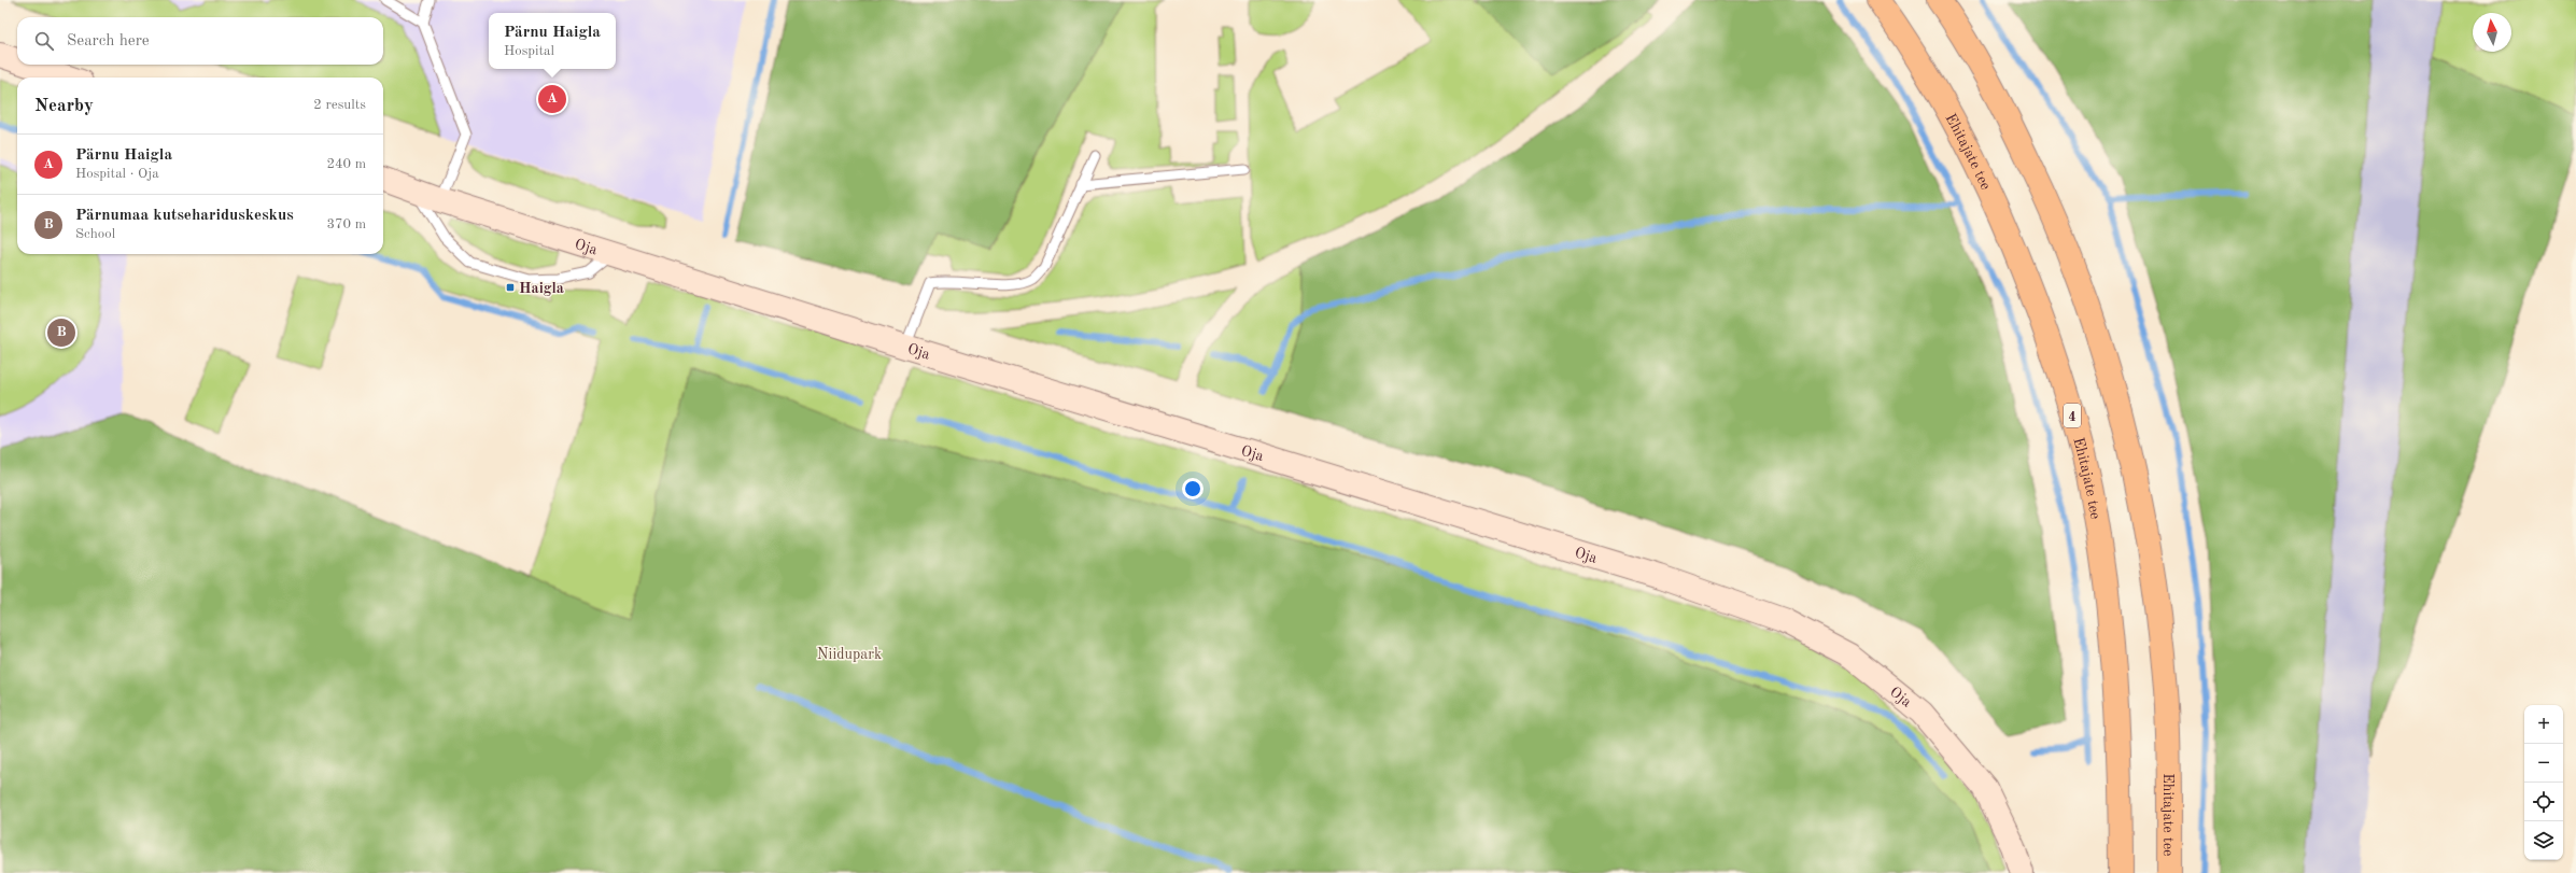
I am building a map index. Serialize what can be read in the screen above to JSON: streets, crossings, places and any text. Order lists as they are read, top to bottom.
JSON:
{
  "streets": {
    "highway": ["Ehitajate tee", "4"],
    "street": ["Oja"]
  },
  "parks": ["Niidupark"],
  "places": {
    "transit": ["Haigla"]
  },
  "north": "top",
  "page": {
    "popup": ["Pärnu Haigla", "Hospital"],
    "search": "Search here",
    "heading": ["Nearby", "2 results"],
    "pins": ["A", "B"],
    "list": [
      {
        "mark": "A",
        "name": "Pärnu Haigla",
        "note": "Hospital · Oja",
        "value": "240 m"
      },
      {
        "mark": "B",
        "name": "Pärnumaa kutsehariduskeskus",
        "note": "School",
        "value": "370 m"
      }
    ],
    "map_buttons": ["+", "−"]
  }
}
